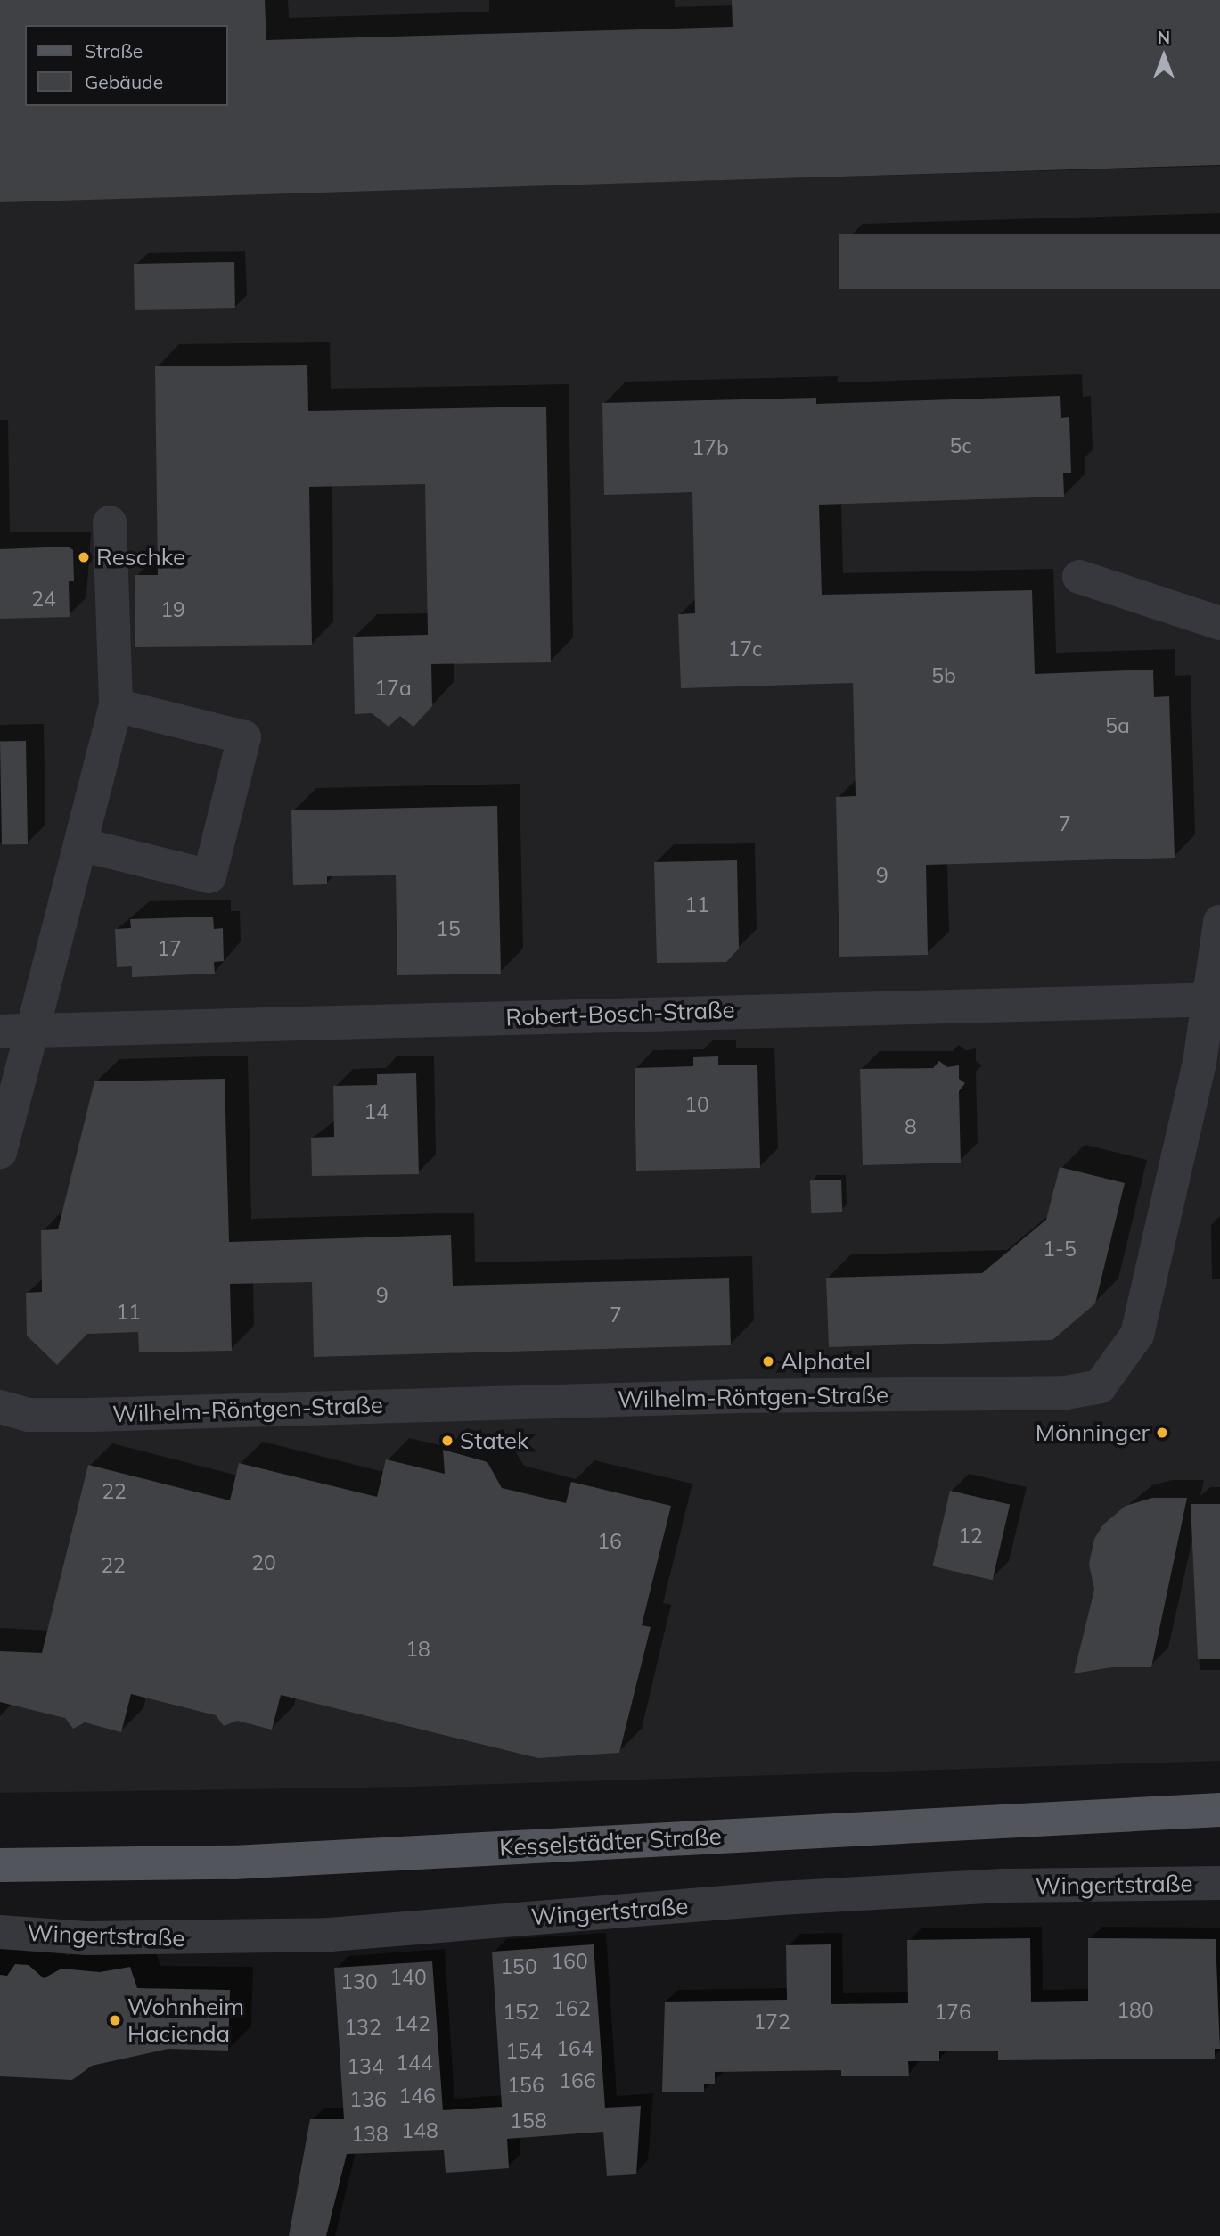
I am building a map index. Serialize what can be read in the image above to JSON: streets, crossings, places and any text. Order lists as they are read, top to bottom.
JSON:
{
  "streets": {
    "main road": ["Kesselstädter Straße"],
    "street": ["Robert-Bosch-Straße", "Wilhelm-Röntgen-Straße", "Wingertstraße"]
  },
  "crossings": [
    ["Robert-Bosch-Straße", "Wilhelm-Röntgen-Straße"]
  ],
  "places": [
    "Reschke",
    "Alphatel",
    "Mönninger",
    "Statek",
    "Wohnheim Hacienda"
  ],
  "house_numbers": [
    "5c",
    "17b",
    "24",
    "19",
    "17c",
    "5b",
    "17a",
    "5a",
    "7",
    "9",
    "11",
    "15",
    "17",
    "10",
    "14",
    "8",
    "1-5",
    "9",
    "11",
    "7",
    "22",
    "12",
    "16",
    "20",
    "22",
    "18",
    "160",
    "150",
    "140",
    "130",
    "162",
    "180",
    "152",
    "176",
    "172",
    "142",
    "132",
    "164",
    "154",
    "144",
    "134",
    "166",
    "156",
    "146",
    "136",
    "158",
    "148",
    "138"
  ],
  "legend": ["Straße", "Gebäude"],
  "north": "top"
}
